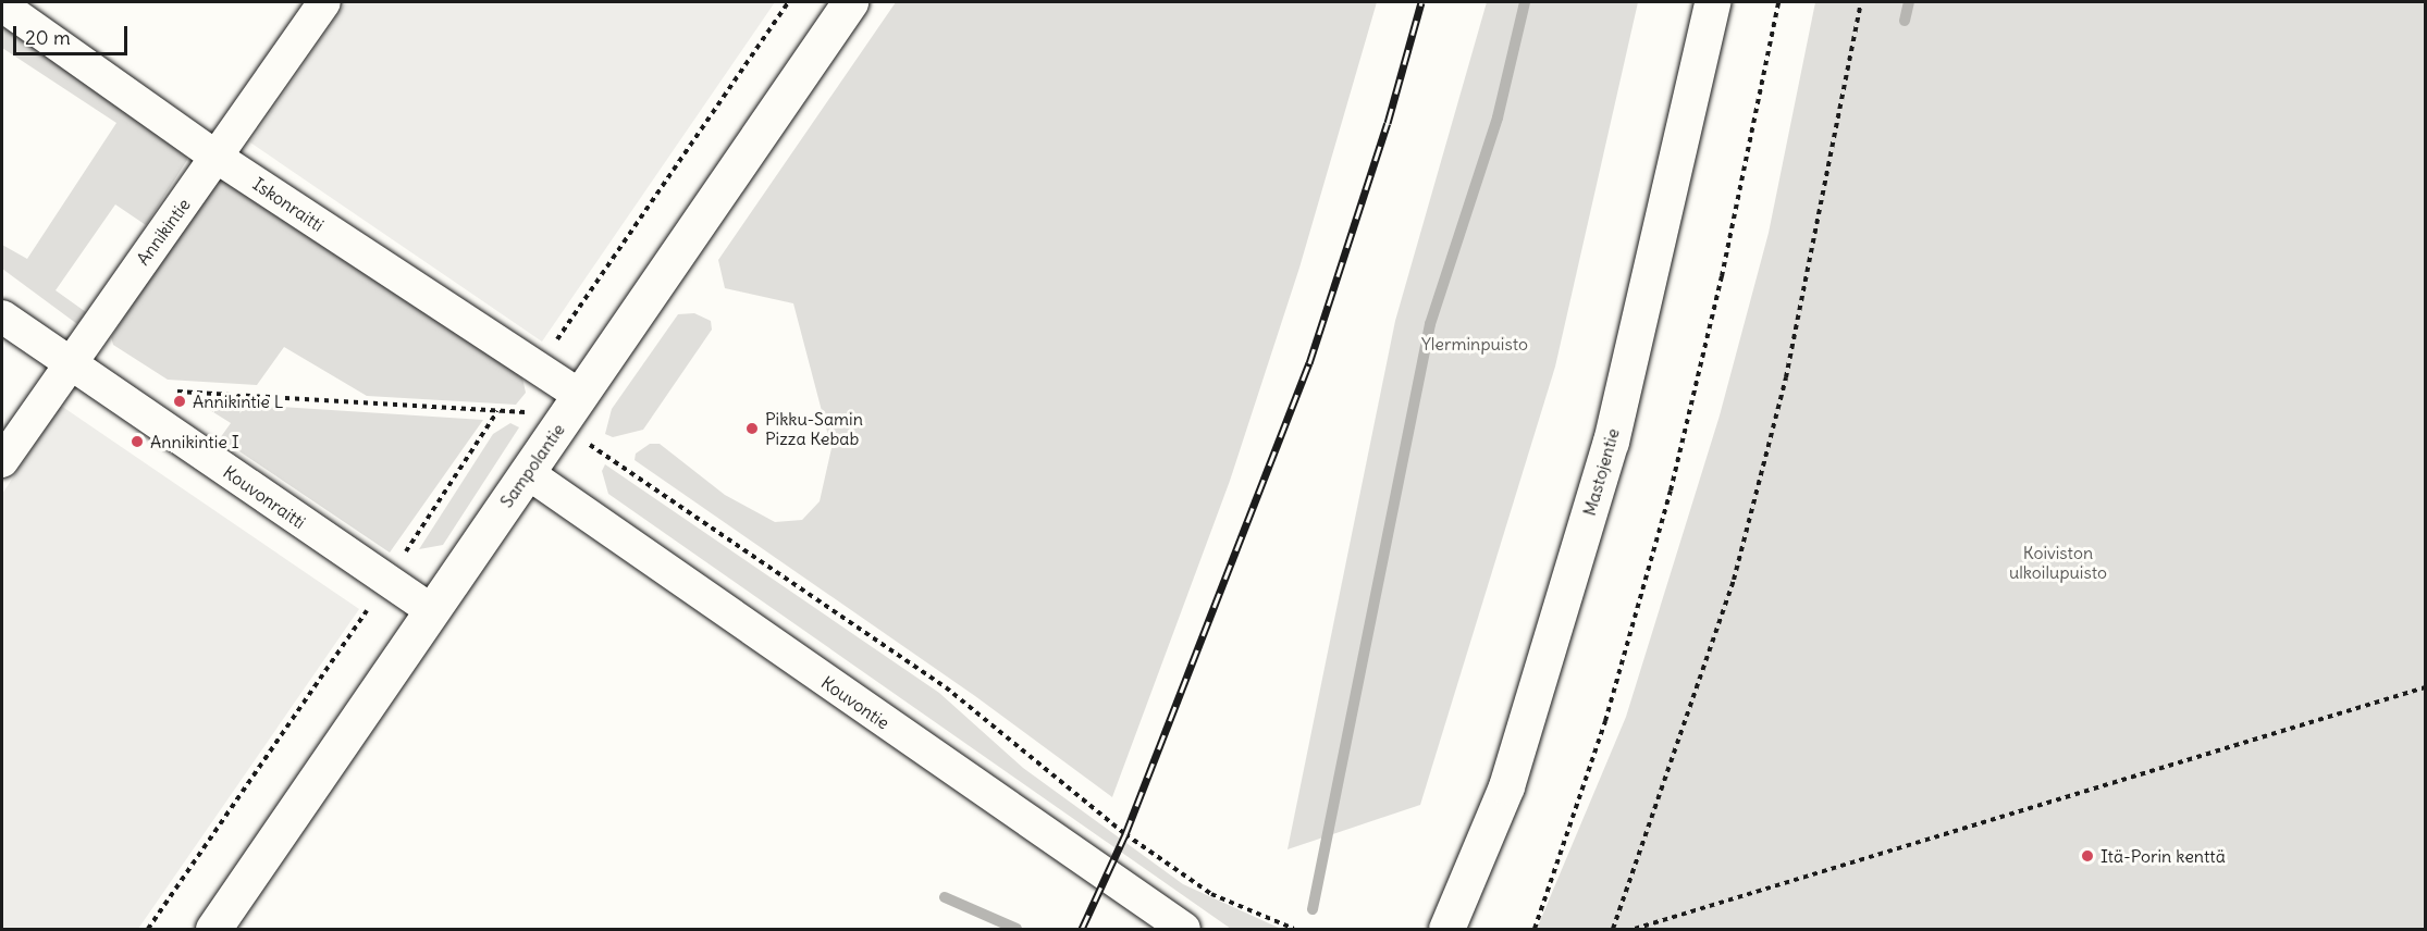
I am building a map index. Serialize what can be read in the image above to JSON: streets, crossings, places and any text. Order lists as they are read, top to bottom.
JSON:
{
  "streets": {
    "street": [
      "Iskonraitti",
      "Annikintie",
      "Sampolantie",
      "Mastojentie",
      "Kouvonraitti",
      "Kouvontie"
    ]
  },
  "crossings": [
    ["Iskonraitti", "Annikintie"],
    ["Iskonraitti", "Sampolantie"],
    ["Annikintie", "Kouvonraitti"],
    ["Sampolantie", "Kouvonraitti"],
    ["Sampolantie", "Kouvontie"]
  ],
  "parks": ["Ylerminpuisto", "Koiviston ulkoilupuisto"],
  "places": [
    "Annikintie L",
    "Pikku-Samin Pizza Kebab",
    "Annikintie I",
    "Itä-Porin kenttä"
  ],
  "scale_bar": "20 m"
}
